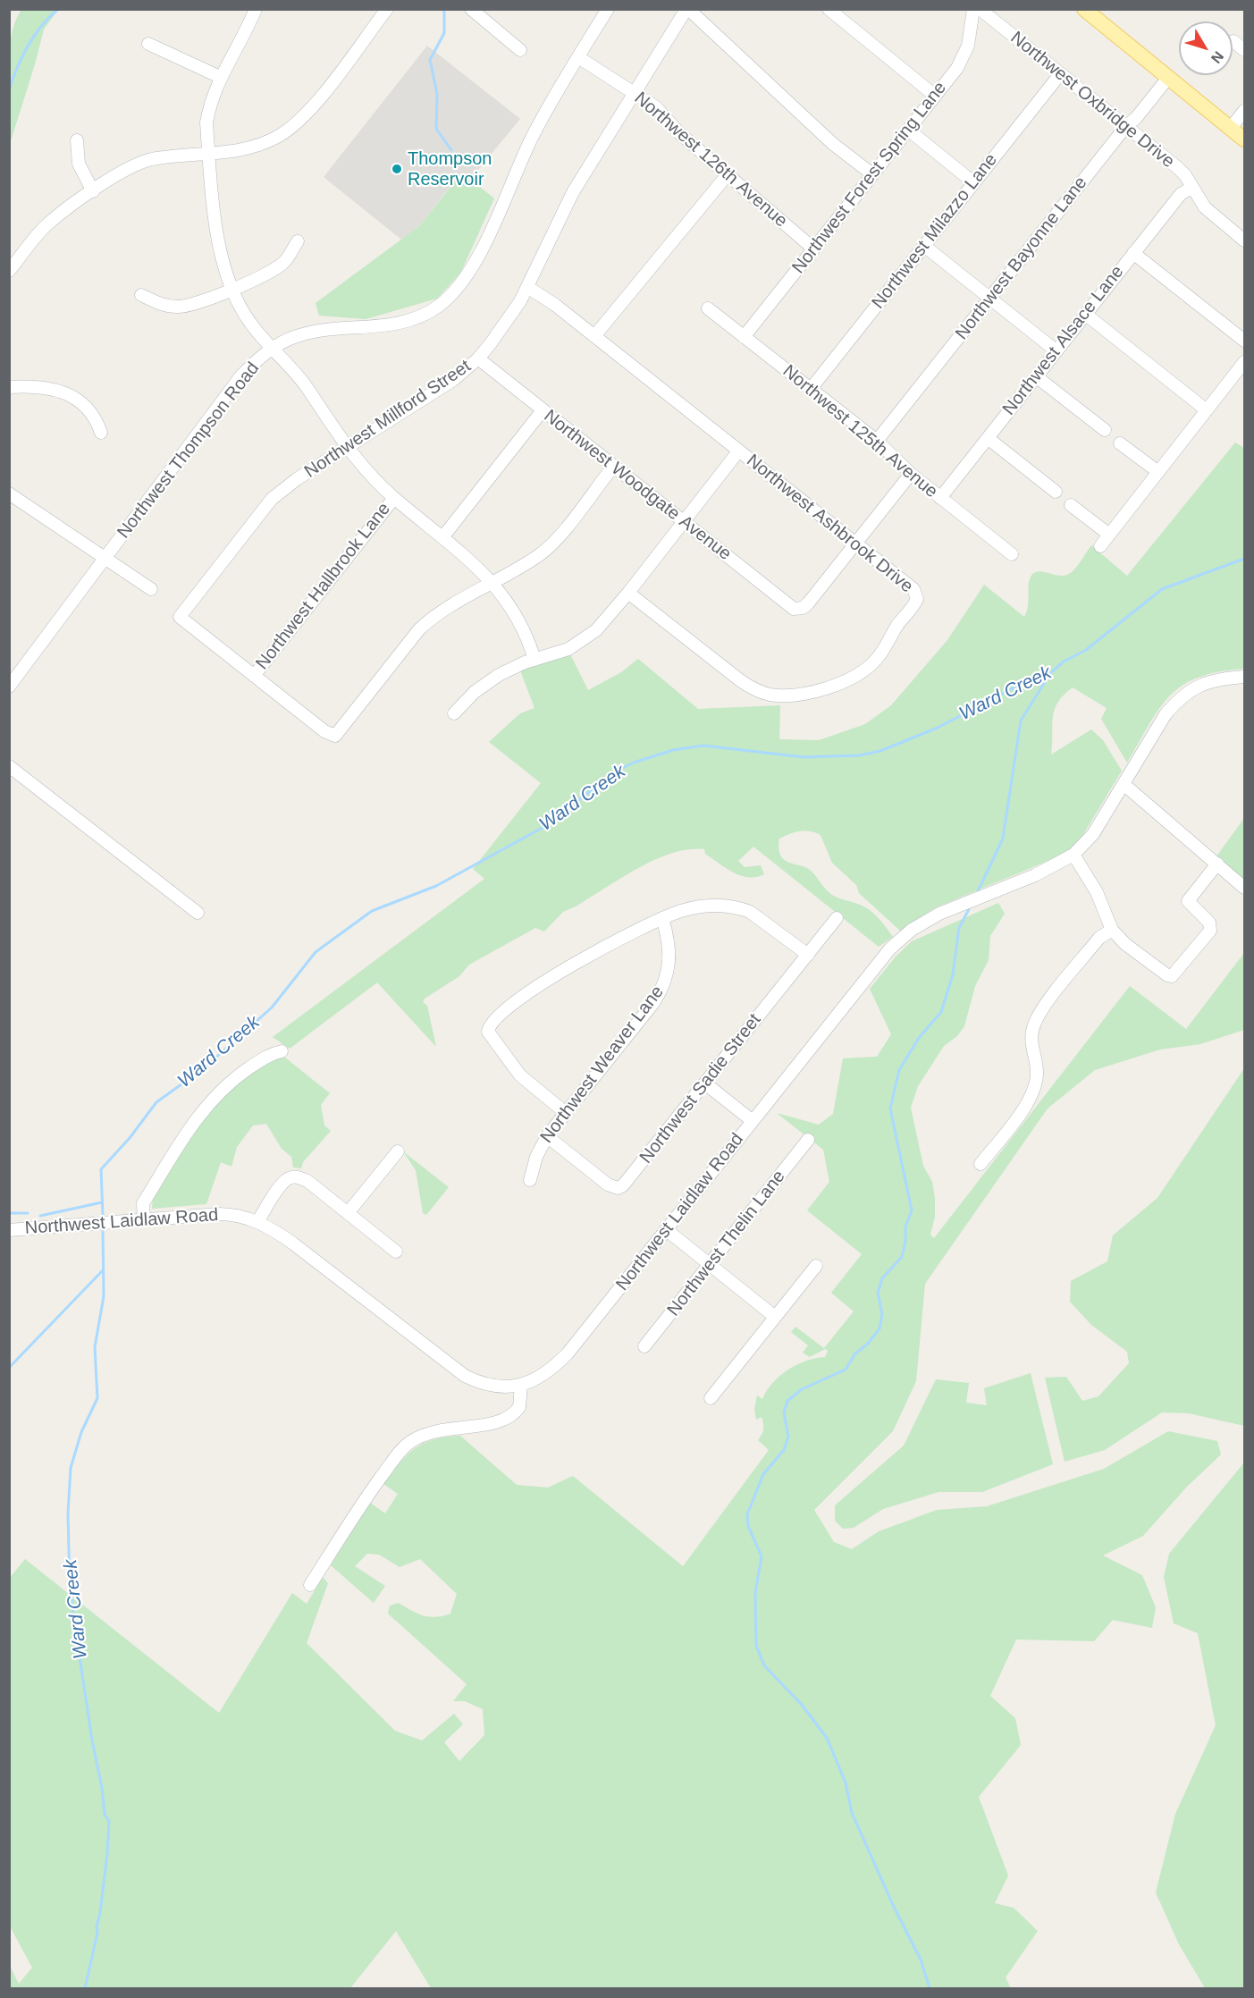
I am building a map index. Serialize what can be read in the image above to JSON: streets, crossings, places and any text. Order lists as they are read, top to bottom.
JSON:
{
  "streets": {
    "street": [
      "Northwest Oxbridge Drive",
      "Northwest 126th Avenue",
      "Northwest Forest Spring Lane",
      "Northwest Milazzo Lane",
      "Northwest Bayonne Lane",
      "Northwest Alsace Lane",
      "Northwest Millford Street",
      "Northwest 125th Avenue",
      "Northwest Thompson Road",
      "Northwest Woodgate Avenue",
      "Northwest Ashbrook Drive",
      "Northwest Hallbrook Lane",
      "Northwest Weaver Lane",
      "Northwest Sadie Street",
      "Northwest Laidlaw Road",
      "Northwest Thelin Lane"
    ]
  },
  "crossings": [
    ["Northwest Oxbridge Drive", "Northwest Milazzo Lane"],
    ["Northwest Oxbridge Drive", "Northwest Bayonne Lane"],
    ["Northwest Oxbridge Drive", "Northwest Alsace Lane"],
    ["Northwest 126th Avenue", "Northwest Forest Spring Lane"],
    ["Northwest 126th Avenue", "Northwest Millford Street"],
    ["Northwest 126th Avenue", "Northwest Thompson Road"],
    ["Northwest Forest Spring Lane", "Northwest 125th Avenue"],
    ["Northwest Milazzo Lane", "Northwest 125th Avenue"],
    ["Northwest Bayonne Lane", "Northwest 125th Avenue"],
    ["Northwest Alsace Lane", "Northwest 125th Avenue"],
    ["Northwest Millford Street", "Northwest Woodgate Avenue"],
    ["Northwest Millford Street", "Northwest Ashbrook Drive"],
    ["Northwest Millford Street", "Northwest Hallbrook Lane"],
    ["Northwest Woodgate Avenue", "Northwest Ashbrook Drive"],
    ["Northwest Weaver Lane", "Northwest Sadie Street"]
  ],
  "water": ["Ward Creek"],
  "places": ["Thompson Reservoir"],
  "north": "bottom right"
}
